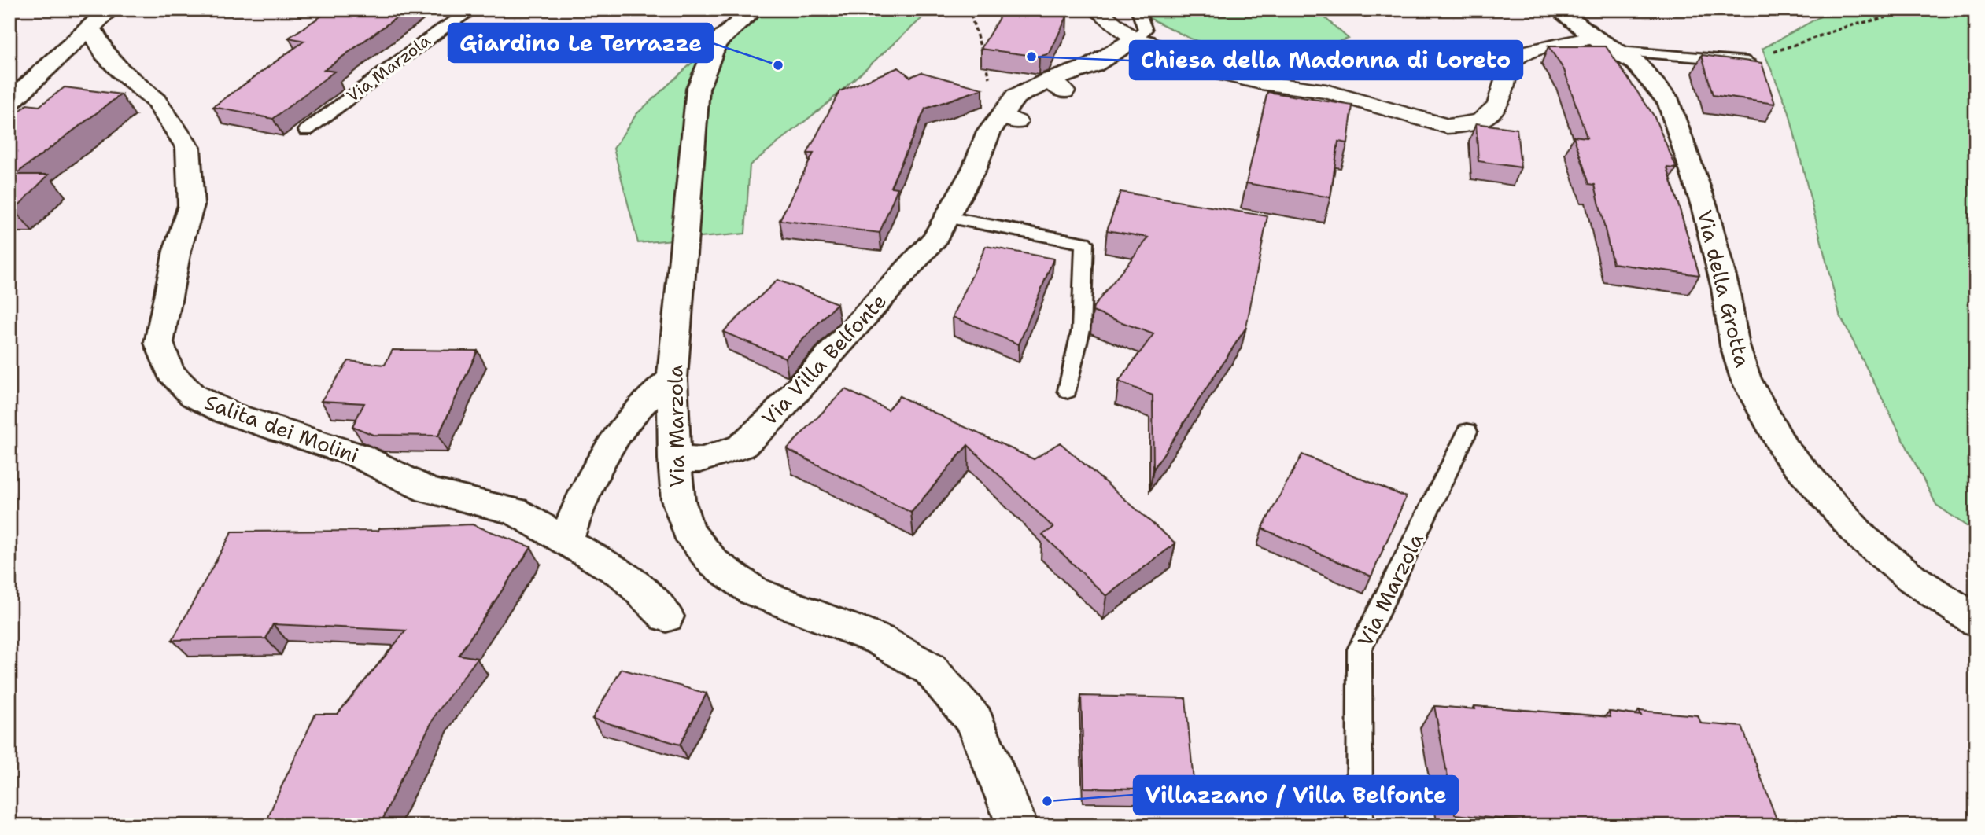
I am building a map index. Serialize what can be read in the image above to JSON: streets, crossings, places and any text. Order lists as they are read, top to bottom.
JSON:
{
  "streets": {
    "street": [
      "Via Marzola",
      "Via della Grotta",
      "Via Villa Belfonte",
      "Salita dei Molini"
    ]
  },
  "crossings": [
    ["Via Marzola", "Via Villa Belfonte"]
  ],
  "places": ["Chiesa della Madonna di Loreto", "Giardino Le Terrazze", "Villazzano / Villa Belfonte"]
}
